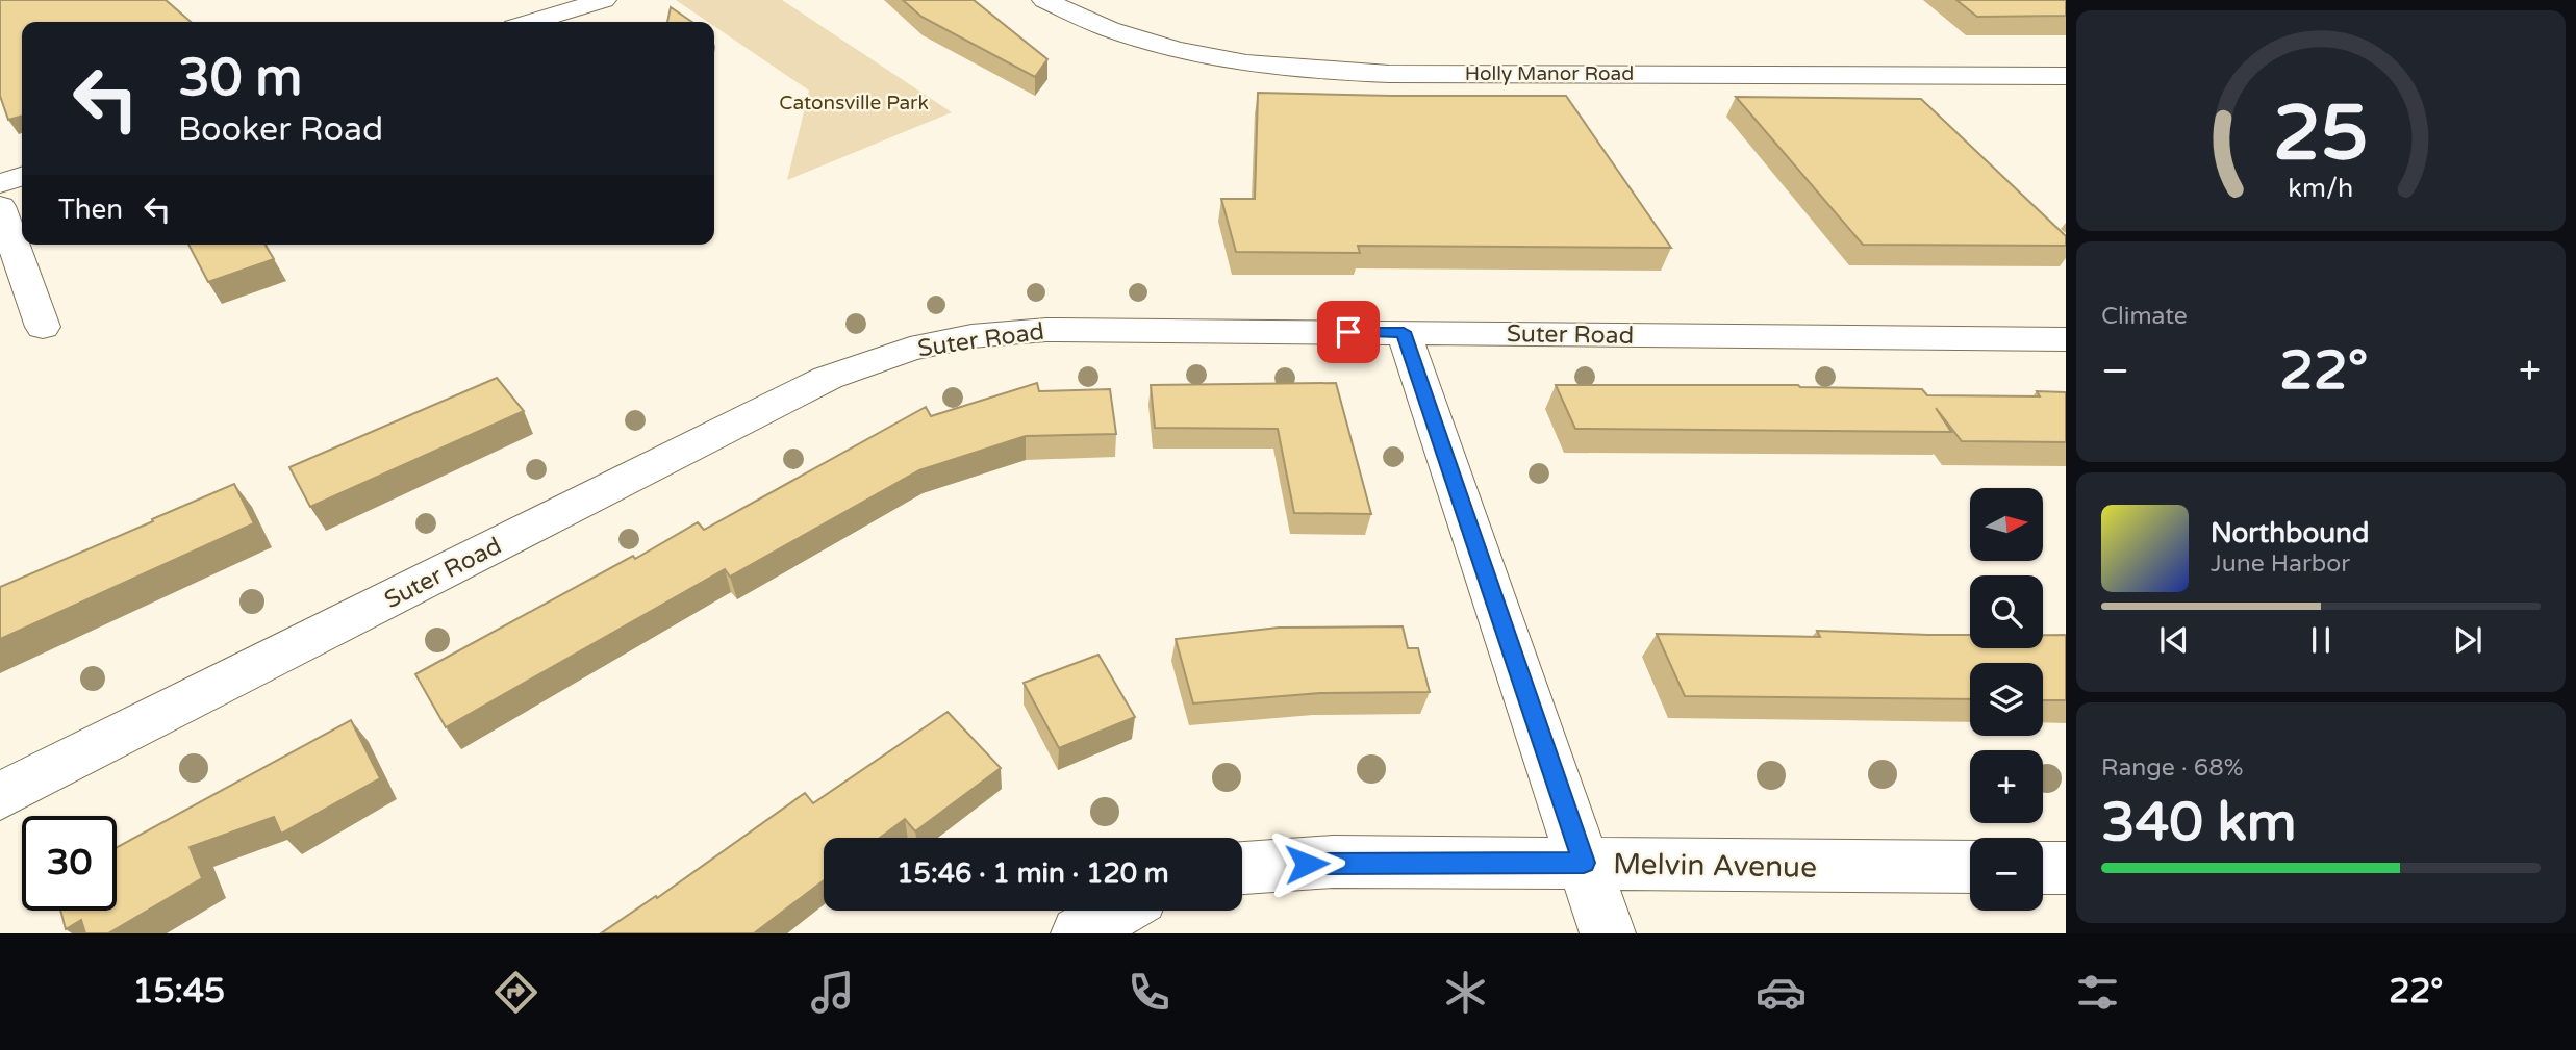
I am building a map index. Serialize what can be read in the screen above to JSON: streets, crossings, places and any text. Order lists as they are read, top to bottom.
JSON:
{
  "streets": {
    "street": ["Holly Manor Road", "Suter Road", "Melvin Avenue"]
  },
  "parks": ["Catonsville Park"],
  "north": "right",
  "page": {
    "turn": ["30 m", "Booker Road"],
    "then": "Then",
    "tile": [
      "Climate",
      ["Range · 68%", "340 km"]
    ],
    "heat": ["−", "22°", "+"],
    "map_buttons": ["+", "−"],
    "song": ["Northbound", "June Harbor"],
    "limit": "30",
    "trip": "15:46 · 1 min · 120 m",
    "tabs": ["15:45", "22°"],
    "gauge": ["25", "km/h"]
  }
}
